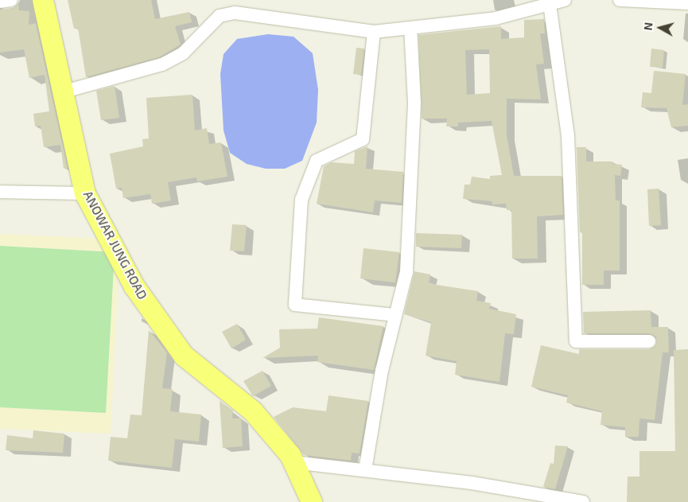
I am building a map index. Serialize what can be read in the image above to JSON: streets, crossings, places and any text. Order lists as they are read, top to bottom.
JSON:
{
  "streets": {
    "highway": ["ANOWAR JUNG ROAD"]
  },
  "north": "left"
}
